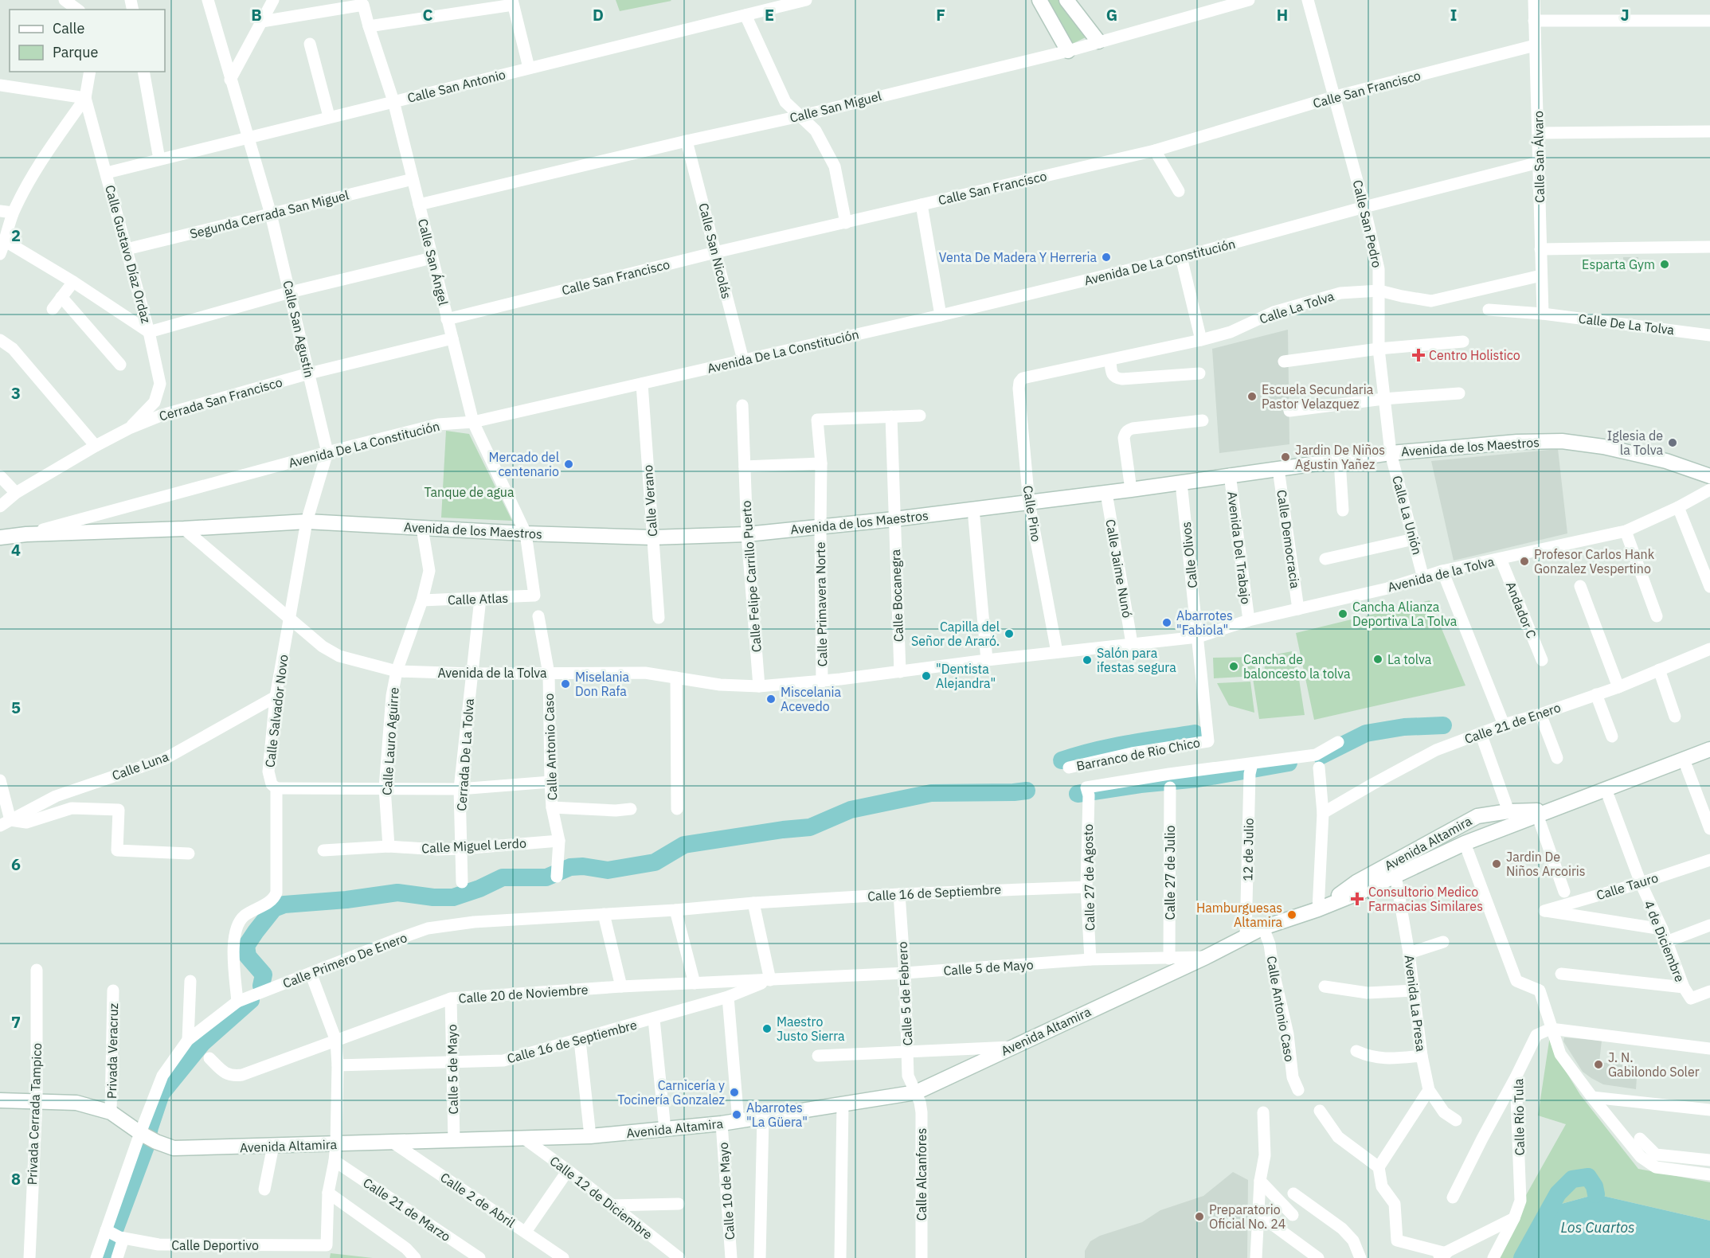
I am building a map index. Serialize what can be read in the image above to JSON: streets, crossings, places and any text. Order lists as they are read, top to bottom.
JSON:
{
  "streets": {
    "street": [
      "Calle San Antonio",
      "Calle San Francisco",
      "Calle San Miguel",
      "Calle San Álvaro",
      "Segunda Cerrada San Miguel",
      "Calle San Pedro",
      "Calle San Nicolás",
      "Calle Gustavo Díaz Ordaz",
      "Calle San Ángel",
      "Avenida De La Constitución",
      "Calle La Tolva",
      "Calle De La Tolva",
      "Calle San Agustín",
      "Cerrada San Francisco",
      "Avenida de los Maestros",
      "Calle Verano",
      "Calle Pino",
      "Calle La Unión",
      "Calle Democracia",
      "Avenida Del Trabajo",
      "Calle Olivos",
      "Calle Jaime Nunó",
      "Avenida de la Tolva",
      "Calle Felipe Carrillo Puerto",
      "Calle Bocanegra",
      "Calle Atlas",
      "Calle Primavera Norte",
      "Andador C",
      "Calle Salvador Novo",
      "Calle 21 de Enero",
      "Calle Lauro Aguirre",
      "Calle Antonio Caso",
      "Barranco de Rio Chico",
      "Cerrada De La Tolva",
      "Calle Luna",
      "Avenida Altamira",
      "Calle Miguel Lerdo",
      "12 de Julio",
      "Calle 27 de Julio",
      "Calle 27 de Agosto",
      "Calle Tauro",
      "Calle 16 de Septiembre",
      "4 de Diciembre",
      "Calle Primero De Enero",
      "Calle 5 de Mayo",
      "Calle 20 de Noviembre",
      "Calle 5 de Febrero",
      "Avenida La Presa",
      "Privada Veracruz",
      "Privada Cerrada Tampico",
      "Calle Río Tula",
      "Calle Alcanfores",
      "Calle 10 de Mayo",
      "Calle 12 de Diciembre",
      "Calle 2 de Abril",
      "Calle 21 de Marzo",
      "Calle Deportivo"
    ]
  },
  "crossings": [
    ["Calle San Antonio", "Calle Gustavo Díaz Ordaz"],
    ["Calle San Antonio", "Calle San Ángel"],
    ["Calle San Antonio", "Calle San Agustín"],
    ["Calle San Francisco", "Calle San Álvaro"],
    ["Calle San Francisco", "Calle San Pedro"],
    ["Calle San Francisco", "Calle San Nicolás"],
    ["Calle San Francisco", "Calle San Ángel"],
    ["Calle San Miguel", "Calle San Nicolás"],
    ["Calle San Miguel", "Calle San Ángel"],
    ["Calle San Álvaro", "Avenida De La Constitución"],
    ["Calle San Álvaro", "Calle La Tolva"],
    ["Calle San Álvaro", "Calle De La Tolva"],
    ["Segunda Cerrada San Miguel", "Calle Gustavo Díaz Ordaz"],
    ["Segunda Cerrada San Miguel", "Calle San Ángel"],
    ["Segunda Cerrada San Miguel", "Calle San Agustín"],
    ["Calle San Pedro", "Avenida De La Constitución"],
    ["Calle San Pedro", "Calle La Tolva"],
    ["Calle San Pedro", "Avenida de los Maestros"],
    ["Calle San Pedro", "Calle La Unión"],
    ["Calle San Nicolás", "Avenida De La Constitución"],
    ["Calle Gustavo Díaz Ordaz", "Cerrada San Francisco"],
    ["Calle San Ángel", "Avenida De La Constitución"],
    ["Calle San Ángel", "Cerrada San Francisco"],
    ["Avenida De La Constitución", "Calle San Agustín"],
    ["Avenida De La Constitución", "Avenida de los Maestros"],
    ["Avenida De La Constitución", "Calle Verano"],
    ["Calle La Tolva", "Calle Pino"],
    ["Calle San Agustín", "Cerrada San Francisco"],
    ["Calle San Agustín", "Avenida de los Maestros"],
    ["Calle San Agustín", "Calle Salvador Novo"],
    ["Avenida de los Maestros", "Calle Verano"],
    ["Avenida de los Maestros", "Calle Pino"],
    ["Avenida de los Maestros", "Calle La Unión"],
    ["Avenida de los Maestros", "Calle Democracia"],
    ["Avenida de los Maestros", "Avenida Del Trabajo"],
    ["Avenida de los Maestros", "Calle Olivos"],
    ["Avenida de los Maestros", "Calle Jaime Nunó"],
    ["Avenida de los Maestros", "Avenida de la Tolva"],
    ["Avenida de los Maestros", "Calle Felipe Carrillo Puerto"],
    ["Avenida de los Maestros", "Calle Bocanegra"],
    ["Avenida de los Maestros", "Calle Atlas"],
    ["Avenida de los Maestros", "Calle Primavera Norte"],
    ["Avenida de los Maestros", "Calle Salvador Novo"],
    ["Avenida de los Maestros", "Calle Lauro Aguirre"],
    ["Calle Pino", "Avenida de la Tolva"],
    ["Calle La Unión", "Avenida de la Tolva"],
    ["Calle Democracia", "Avenida de la Tolva"],
    ["Avenida Del Trabajo", "Avenida de la Tolva"],
    ["Calle Olivos", "Avenida de la Tolva"],
    ["Calle Olivos", "Barranco de Rio Chico"],
    ["Calle Jaime Nunó", "Avenida de la Tolva"],
    ["Avenida de la Tolva", "Calle Felipe Carrillo Puerto"],
    ["Avenida de la Tolva", "Calle Bocanegra"],
    ["Avenida de la Tolva", "Calle Primavera Norte"],
    ["Avenida de la Tolva", "Andador C"],
    ["Avenida de la Tolva", "Calle Salvador Novo"],
    ["Avenida de la Tolva", "Calle Lauro Aguirre"],
    ["Avenida de la Tolva", "Calle Antonio Caso"],
    ["Avenida de la Tolva", "Cerrada De La Tolva"],
    ["Calle Bocanegra", "Calle Primavera Norte"],
    ["Calle Atlas", "Calle Lauro Aguirre"],
    ["Calle Atlas", "Cerrada De La Tolva"],
    ["Calle Salvador Novo", "Calle Luna"],
    ["Calle Salvador Novo", "Calle Primero De Enero"],
    ["Calle Lauro Aguirre", "Calle Miguel Lerdo"],
    ["Calle Antonio Caso", "Avenida Altamira"],
    ["Calle Antonio Caso", "Calle Miguel Lerdo"],
    ["Cerrada De La Tolva", "Calle Miguel Lerdo"],
    ["Avenida Altamira", "12 de Julio"],
    ["Avenida Altamira", "4 de Diciembre"],
    ["Avenida Altamira", "Calle Primero De Enero"],
    ["Avenida Altamira", "Calle 5 de Mayo"],
    ["Avenida Altamira", "Calle 5 de Febrero"],
    ["Avenida Altamira", "Avenida La Presa"],
    ["Avenida Altamira", "Privada Veracruz"],
    ["Avenida Altamira", "Privada Cerrada Tampico"],
    ["Avenida Altamira", "Calle Alcanfores"],
    ["Avenida Altamira", "Calle 10 de Mayo"],
    ["Avenida Altamira", "Calle 12 de Diciembre"],
    ["Avenida Altamira", "Calle 2 de Abril"],
    ["12 de Julio", "Calle 27 de Agosto"],
    ["Calle 27 de Julio", "Calle 5 de Mayo"],
    ["Calle 27 de Agosto", "Calle 16 de Septiembre"],
    ["Calle 27 de Agosto", "Calle 5 de Mayo"],
    ["Calle Tauro", "4 de Diciembre"],
    ["Calle 16 de Septiembre", "Calle Primero De Enero"],
    ["Calle 16 de Septiembre", "Calle 5 de Mayo"],
    ["Calle 16 de Septiembre", "Calle 20 de Noviembre"],
    ["Calle 16 de Septiembre", "Calle 5 de Febrero"],
    ["Calle Primero De Enero", "Calle Deportivo"],
    ["Calle 5 de Mayo", "Calle 20 de Noviembre"],
    ["Calle 5 de Mayo", "Calle 5 de Febrero"],
    ["Calle 5 de Febrero", "Calle Alcanfores"]
  ],
  "water": ["Los Cuartos"],
  "parks": ["Tanque de agua"],
  "places": {
    "other": [
      "Venta De Madera Y Herreria",
      "Esparta Gym",
      "Escuela Secundaria Pastor Velazquez",
      "Iglesia de la Tolva",
      "Jardin De Niños Agustin Yañez",
      "Mercado del centenario",
      "Profesor Carlos Hank Gonzalez Vespertino",
      "Cancha Alianza Deportiva La Tolva",
      "Abarrotes \"Fabiola\"",
      "Capilla del Señor de Araró.",
      "La tolva",
      "Salón para ifestas segura",
      "Cancha de baloncesto la tolva",
      "\"Dentista Alejandra\"",
      "Miselania Don Rafa",
      "Miscelania Acevedo",
      "Jardin De Niños Arcoiris",
      "Hamburguesas Altamira",
      "Maestro Justo Sierra",
      "J. N. Gabilondo Soler",
      "Carnicería y Tocinería Gonzalez",
      "Abarrotes \"La Güera\"",
      "Preparatorio Oficial No. 24"
    ],
    "health": ["Centro Holistico", "Consultorio Medico Farmacias Similares"]
  },
  "legend": ["Calle", "Parque"],
  "grid": {
    "columns": [
      "B",
      "C",
      "D",
      "E",
      "F",
      "G",
      "H",
      "I",
      "J"
    ],
    "rows": [
      "2",
      "3",
      "4",
      "5",
      "6",
      "7",
      "8"
    ]
  }
}
